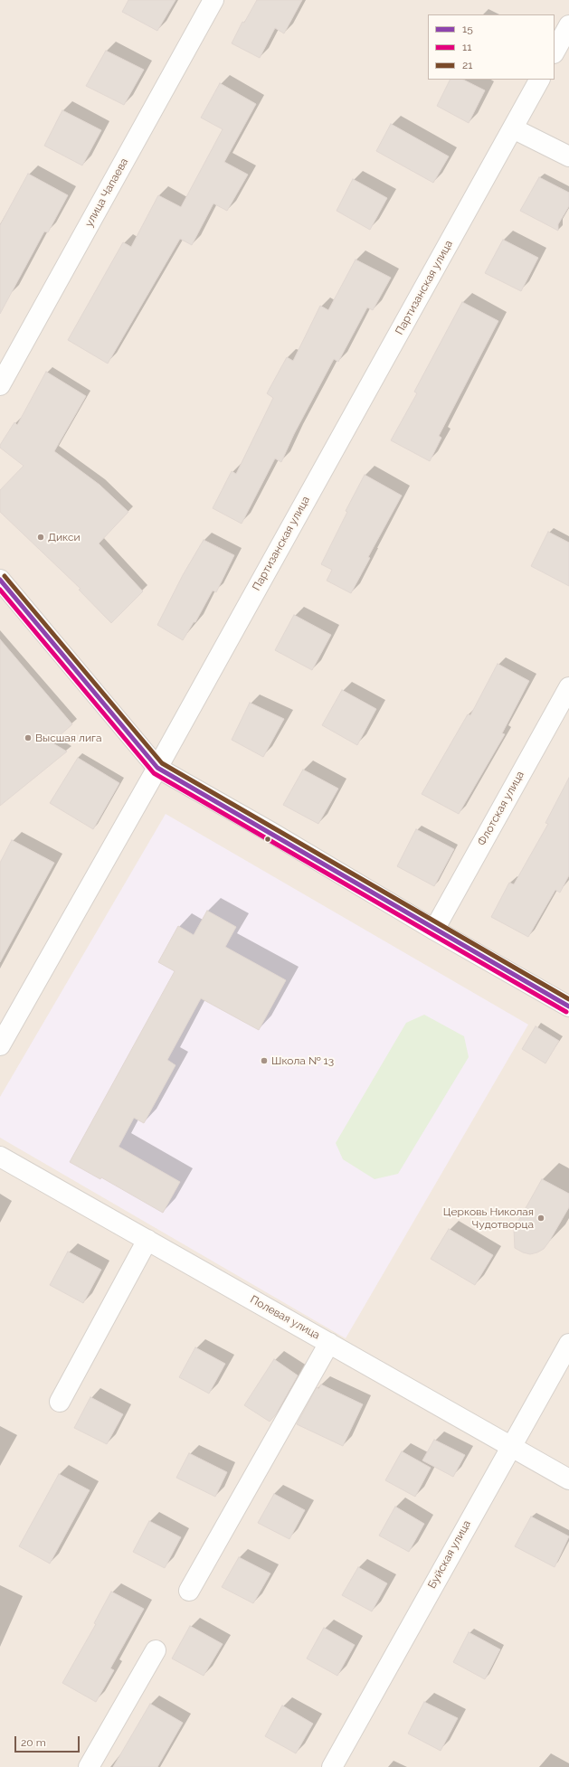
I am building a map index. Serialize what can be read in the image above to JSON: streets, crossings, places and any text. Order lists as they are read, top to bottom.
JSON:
{
  "streets": {
    "street": [
      "улица Чапаева",
      "Партизанская улица",
      "Флотская улица",
      "Полевая улица",
      "Буйская улица"
    ]
  },
  "crossings": [
    ["Полевая улица", "Буйская улица"]
  ],
  "places": [
    "Дикси",
    "Высшая лига",
    "Школа № 13",
    "Церковь Николая Чудотворца"
  ],
  "lines": ["transit line 21", "transit line 15", "transit line 11"],
  "legend": ["15", "11", "21"],
  "scale_bar": "20 m"
}
